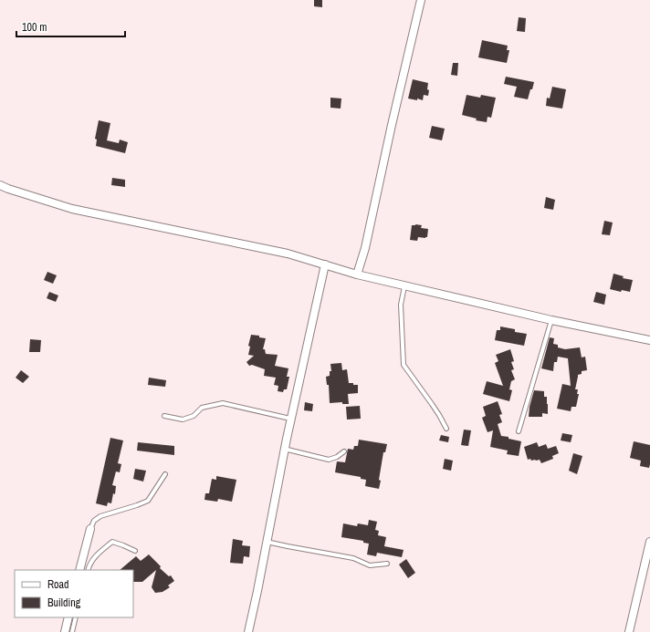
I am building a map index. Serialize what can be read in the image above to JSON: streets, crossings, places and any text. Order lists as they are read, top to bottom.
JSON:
{
  "legend": ["Road", "Building"],
  "scale_bar": "100 m"
}
